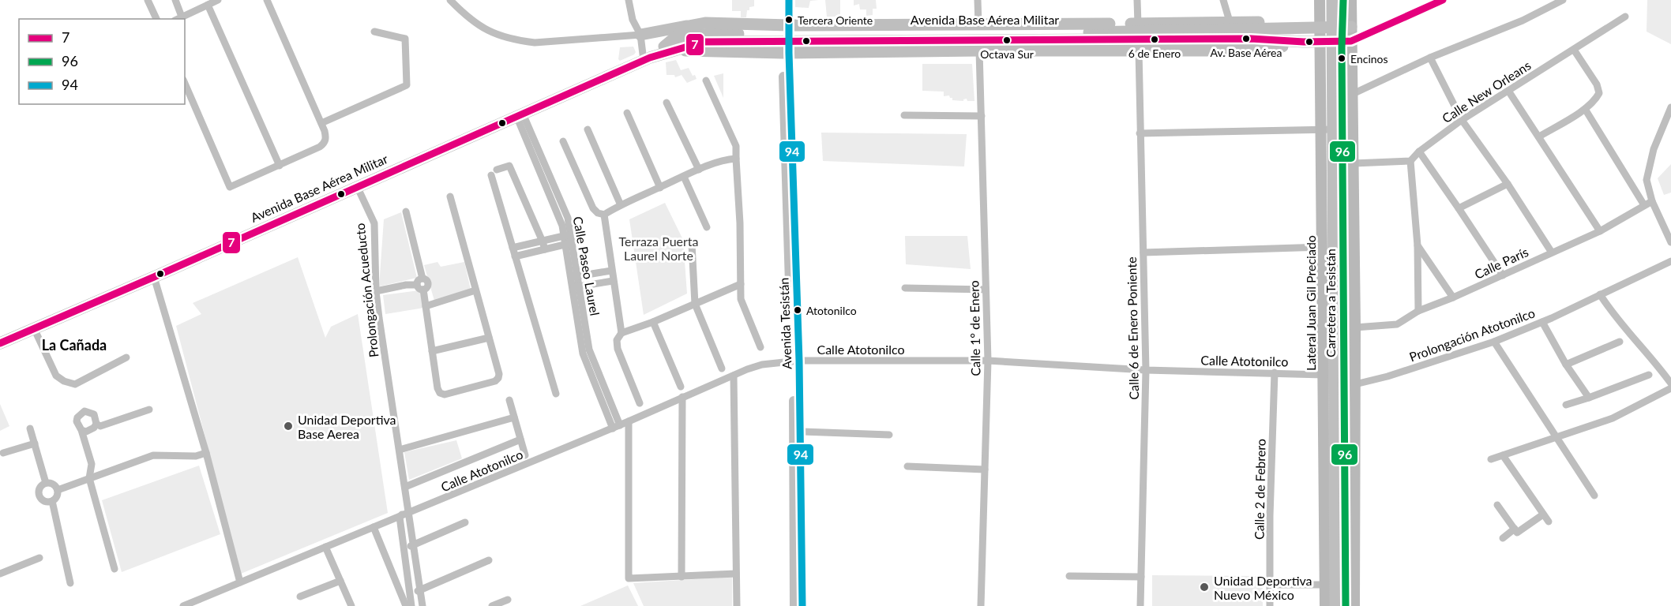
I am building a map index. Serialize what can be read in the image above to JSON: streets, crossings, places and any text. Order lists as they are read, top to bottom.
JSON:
{
  "streets": {
    "main road": ["Avenida Base Aérea Militar", "Lateral Juan Gil Preciado", "Carretera a Tesistán"],
    "street": [
      "Calle New Orleans",
      "Calle París",
      "Calle Paseo Laurel",
      "Prolongación Acueducto",
      "Avenida Tesistán",
      "Calle 1° de Enero",
      "Calle 6 de Enero Poniente",
      "Prolongación Atotonilco",
      "Calle Atotonilco",
      "Calle 2 de Febrero"
    ]
  },
  "crossings": [
    ["Avenida Base Aérea Militar", "Calle Paseo Laurel"],
    ["Avenida Base Aérea Militar", "Prolongación Acueducto"],
    ["Avenida Base Aérea Militar", "Carretera a Tesistán"],
    ["Avenida Base Aérea Militar", "Avenida Tesistán"],
    ["Avenida Base Aérea Militar", "Calle 1° de Enero"],
    ["Avenida Base Aérea Militar", "Calle 6 de Enero Poniente"],
    ["Calle Paseo Laurel", "Calle Atotonilco"],
    ["Prolongación Acueducto", "Calle Atotonilco"],
    ["Lateral Juan Gil Preciado", "Carretera a Tesistán"],
    ["Lateral Juan Gil Preciado", "Calle Atotonilco"],
    ["Avenida Tesistán", "Calle Atotonilco"],
    ["Calle 1° de Enero", "Calle Atotonilco"],
    ["Calle 6 de Enero Poniente", "Calle Atotonilco"],
    ["Calle Atotonilco", "Calle 2 de Febrero"]
  ],
  "districts": ["La Cañada"],
  "parks": ["Terraza Puerta Laurel Norte"],
  "places": [
    "Tercera Oriente",
    "Av. Base Aérea",
    "6 de Enero",
    "Octava Sur",
    "Encinos",
    "Atotonilco",
    "Unidad Deportiva Base Aerea",
    "Unidad Deportiva Nuevo México"
  ],
  "lines": ["transit line 7", "transit line 96", "transit line 94"],
  "legend": ["7", "96", "94"]
}
